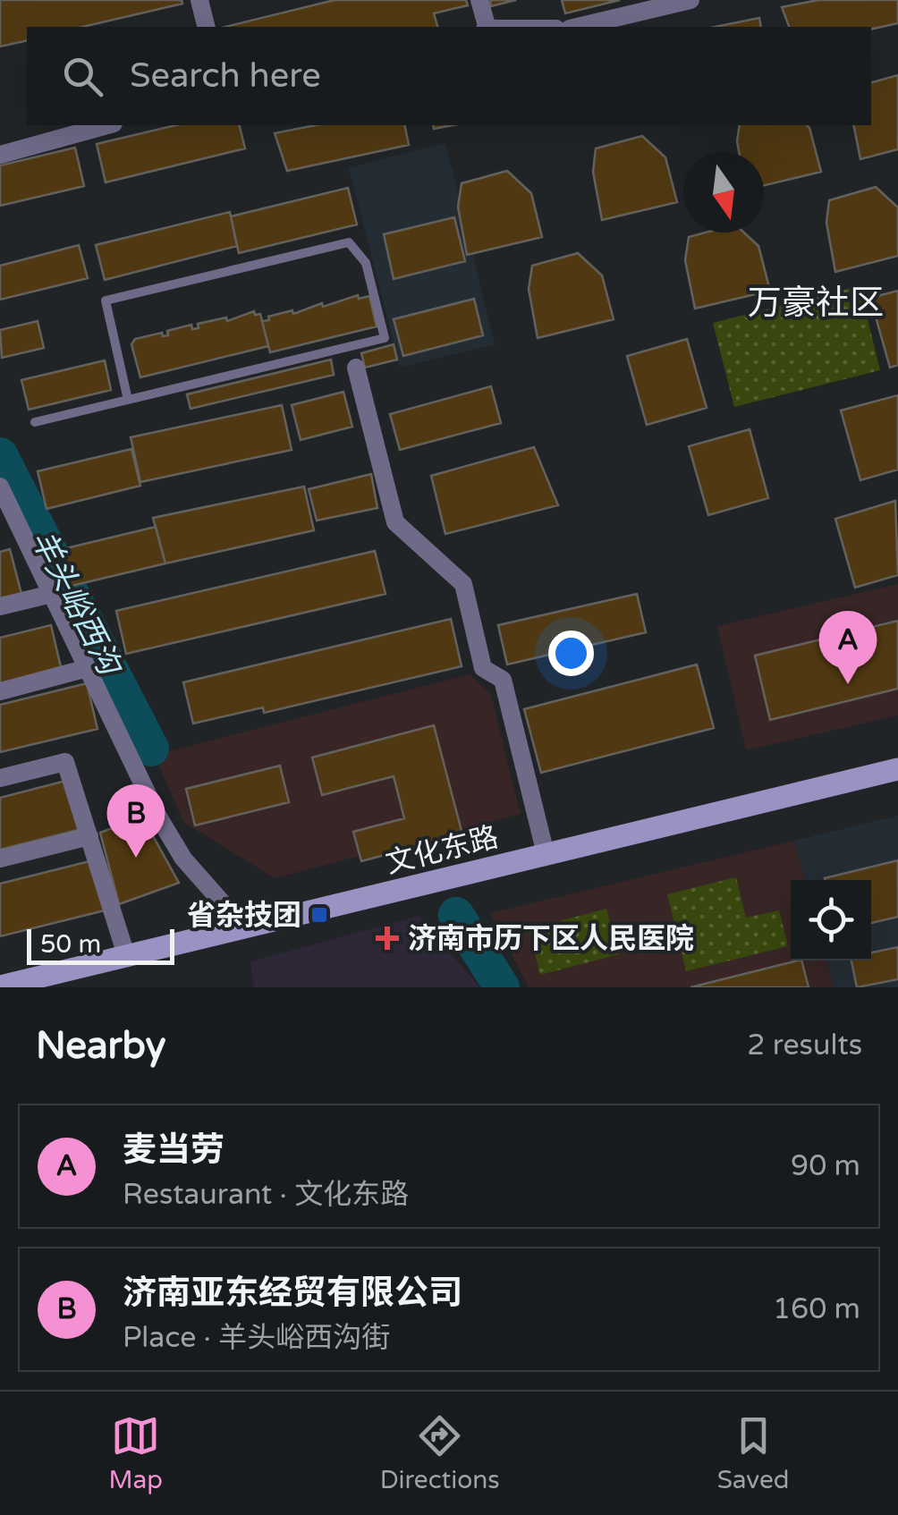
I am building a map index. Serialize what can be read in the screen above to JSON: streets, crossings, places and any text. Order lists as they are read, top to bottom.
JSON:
{
  "streets": {
    "main road": ["文化东路"]
  },
  "districts": ["万豪社区"],
  "water": ["羊头峪西沟"],
  "places": {
    "transit": ["省杂技团"],
    "health": ["济南市历下区人民医院"]
  },
  "scale_bar": "50 m",
  "north": "bottom",
  "page": {
    "search": "Search here",
    "pins": ["A", "B"],
    "scale": "50 m",
    "heading": ["Nearby", "2 results"],
    "list": [
      {
        "mark": "A",
        "name": "麦当劳",
        "note": "Restaurant · 文化东路",
        "value": "90 m"
      },
      {
        "mark": "B",
        "name": "济南亚东经贸有限公司",
        "note": "Place · 羊头峪西沟街",
        "value": "160 m"
      }
    ],
    "nav": ["Map", "Directions", "Saved"]
  }
}
